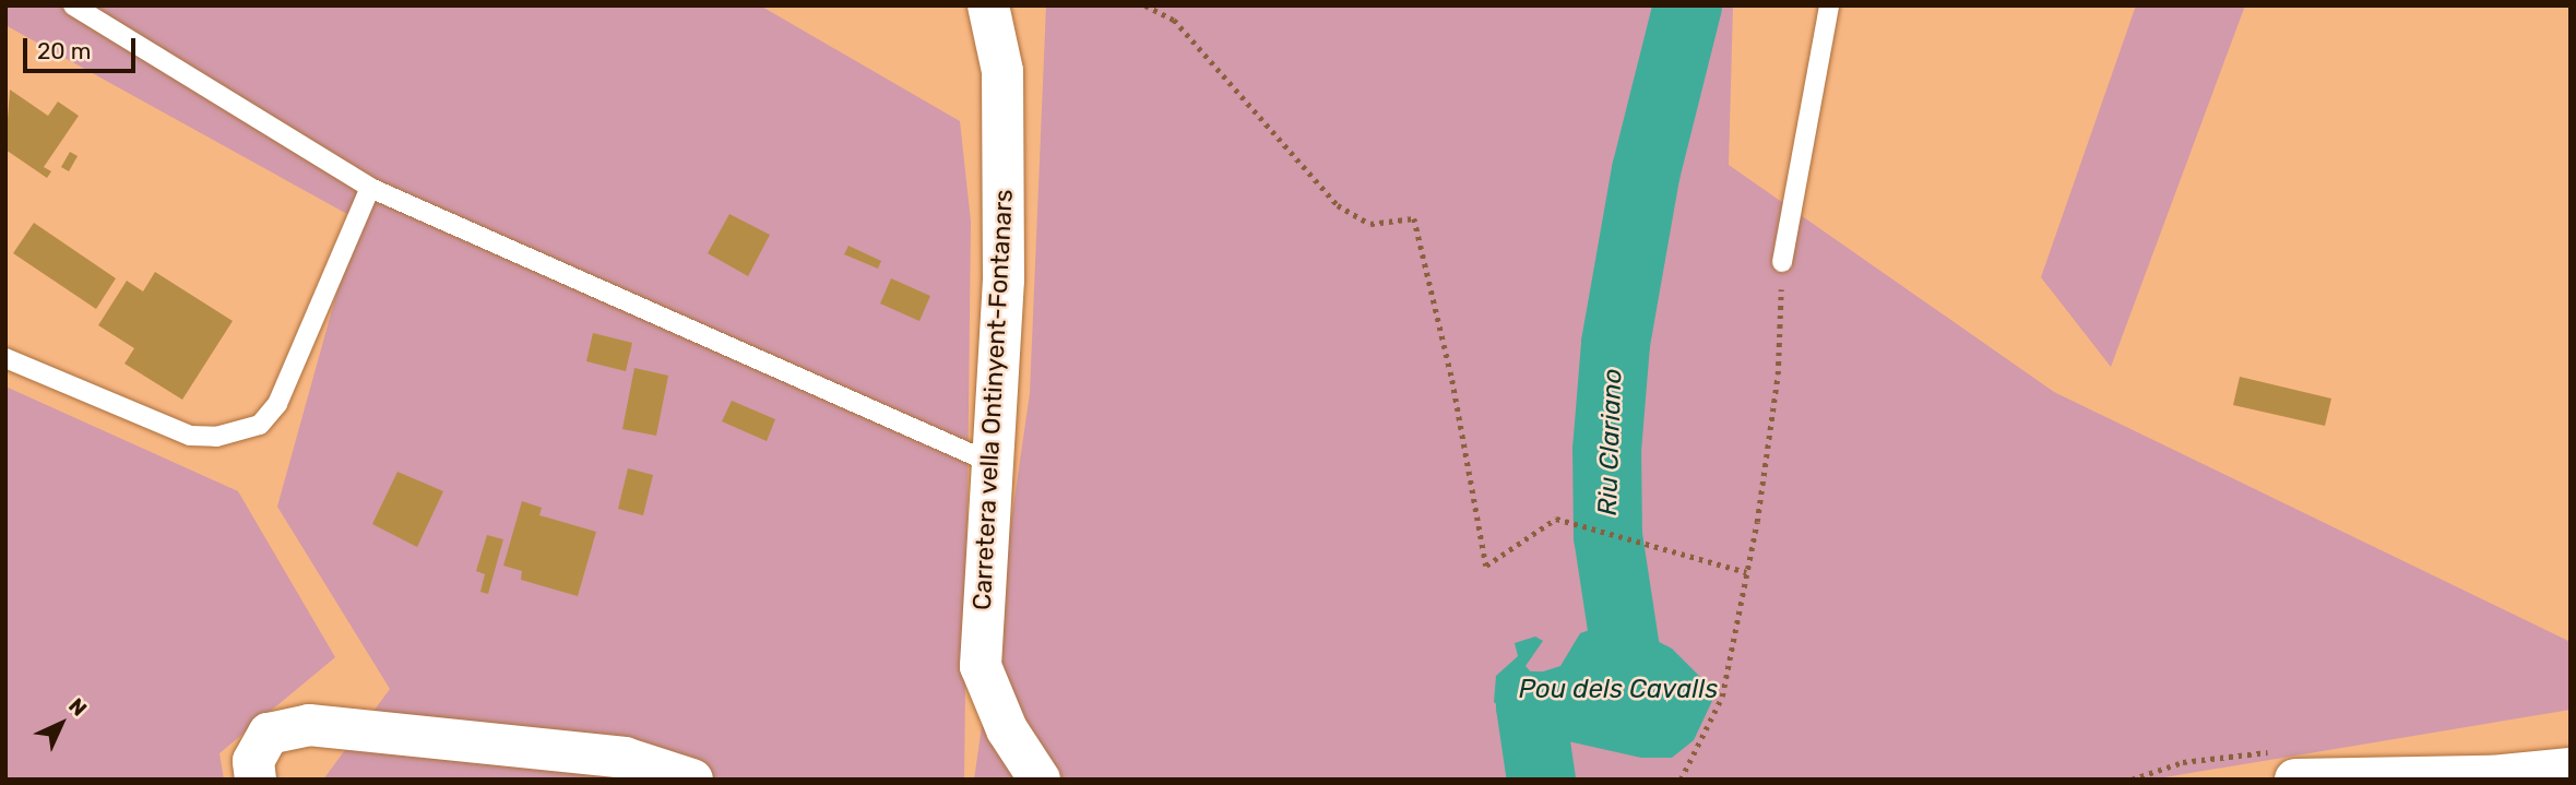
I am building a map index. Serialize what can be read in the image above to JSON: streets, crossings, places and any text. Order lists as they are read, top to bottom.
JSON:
{
  "streets": {
    "street": ["Carretera vella Ontinyent-Fontanars"]
  },
  "water": ["Riu Clariano", "Pou dels Cavalls"],
  "scale_bar": "20 m",
  "north": "top right"
}
